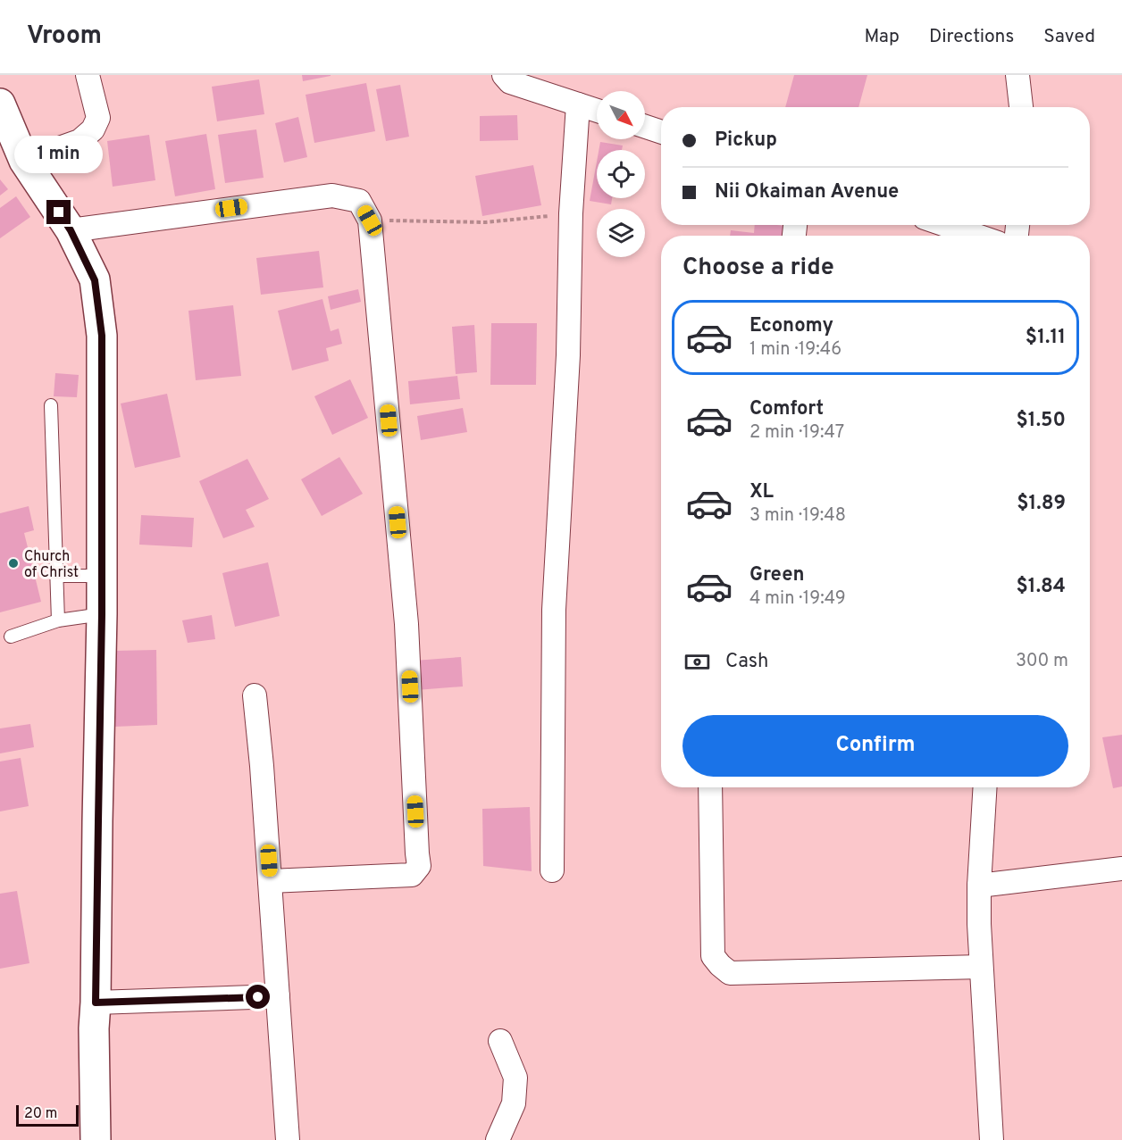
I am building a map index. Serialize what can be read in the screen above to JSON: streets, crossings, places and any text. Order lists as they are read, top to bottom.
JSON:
{
  "places": ["Church of Christ"],
  "scale_bar": "20 m",
  "north": "bottom right",
  "page": {
    "header": "Vroom",
    "nav": ["Map", "Directions", "Saved"],
    "banner": ["Pickup", "Nii Okaiman Avenue"],
    "bubble": "1 min",
    "heading": "Choose a ride",
    "list": [
      {
        "name": "Economy",
        "note": "1 min · 19:46",
        "value": "$1.11"
      },
      {
        "name": "Comfort",
        "note": "2 min · 19:47",
        "value": "$1.50"
      },
      {
        "name": "XL",
        "note": "3 min · 19:48",
        "value": "$1.89"
      },
      {
        "name": "Green",
        "note": "4 min · 19:49",
        "value": "$1.84"
      }
    ],
    "pay": ["Cash", "300 m"],
    "buttons": "Confirm",
    "scale": "20 m"
  }
}
